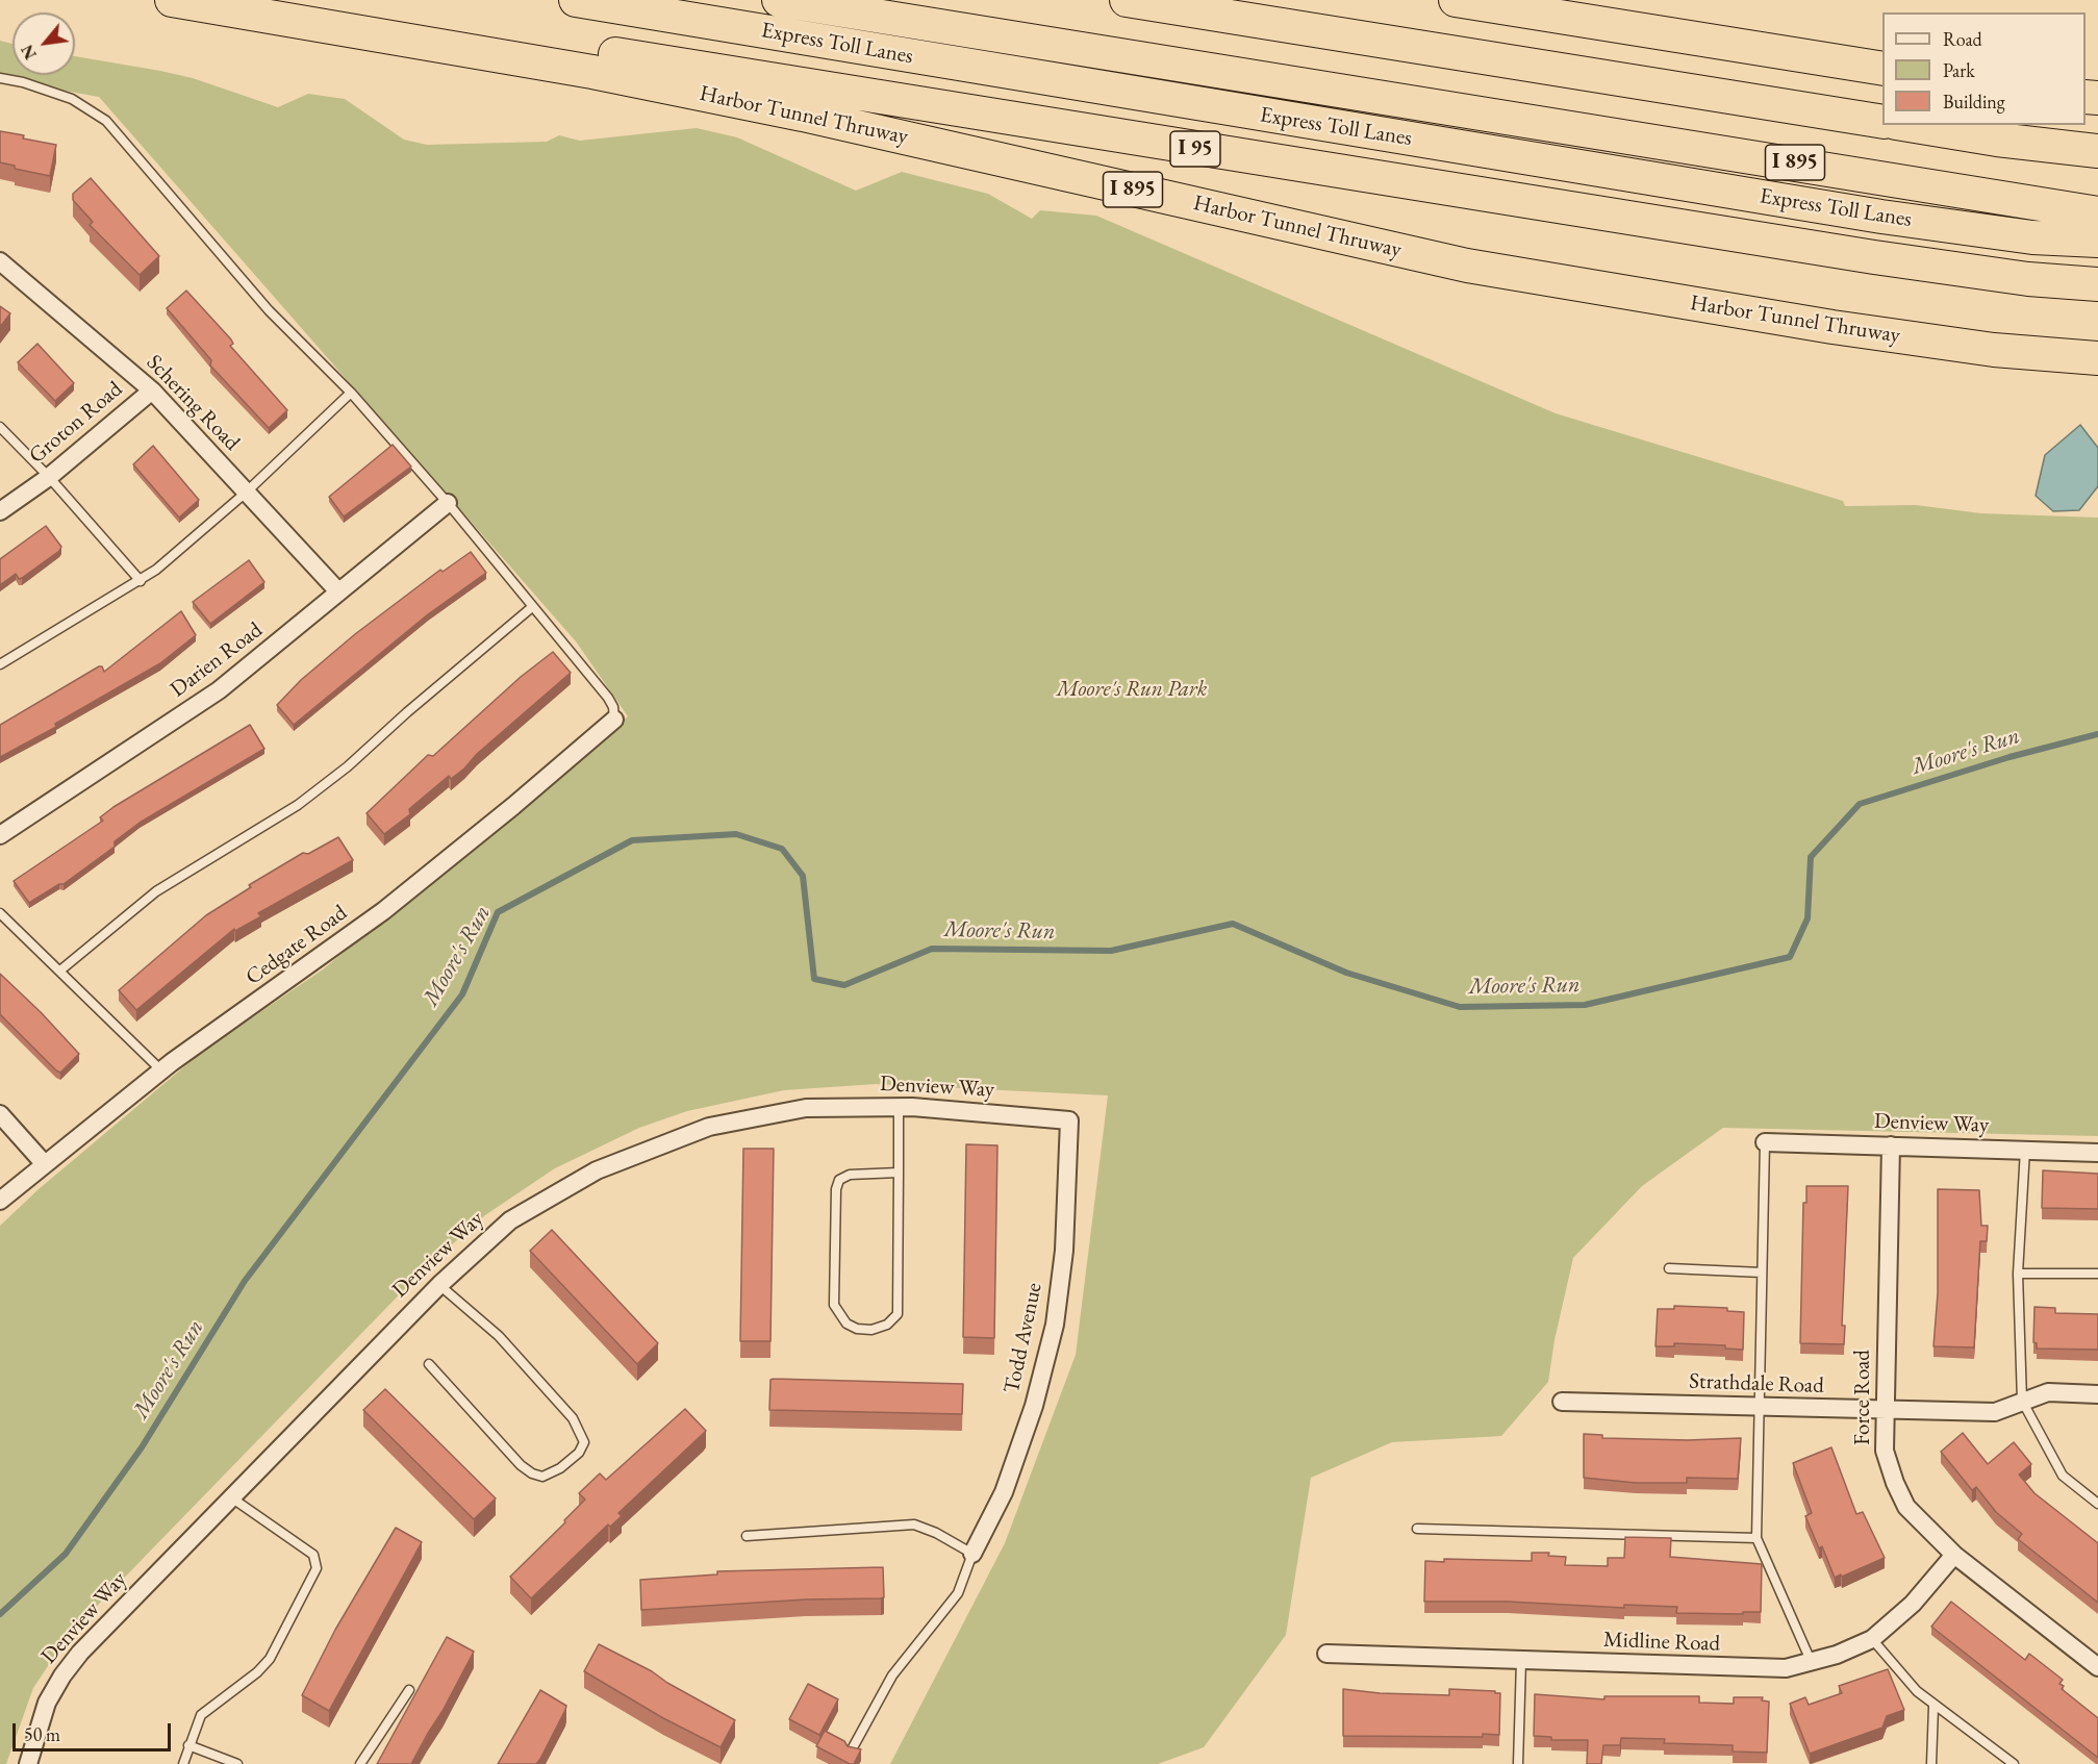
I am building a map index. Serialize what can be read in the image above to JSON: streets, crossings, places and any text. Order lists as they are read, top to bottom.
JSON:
{
  "streets": {
    "highway": [
      "Express Toll Lanes",
      "Harbor Tunnel Thruway",
      "I 95",
      "I 895"
    ],
    "street": [
      "Schering Road",
      "Groton Road",
      "Darien Road",
      "Cedgate Road",
      "Denview Way",
      "Todd Avenue",
      "Strathdale Road",
      "Force Road",
      "Midline Road"
    ]
  },
  "crossings": [
    ["Schering Road", "Groton Road"],
    ["Schering Road", "Darien Road"],
    ["Denview Way", "Todd Avenue"],
    ["Denview Way", "Force Road"],
    ["Strathdale Road", "Force Road"],
    ["Force Road", "Midline Road"]
  ],
  "water": ["Moore's Run"],
  "parks": ["Moore's Run Park"],
  "legend": ["Road", "Park", "Building"],
  "scale_bar": "50 m",
  "north": "bottom left"
}
